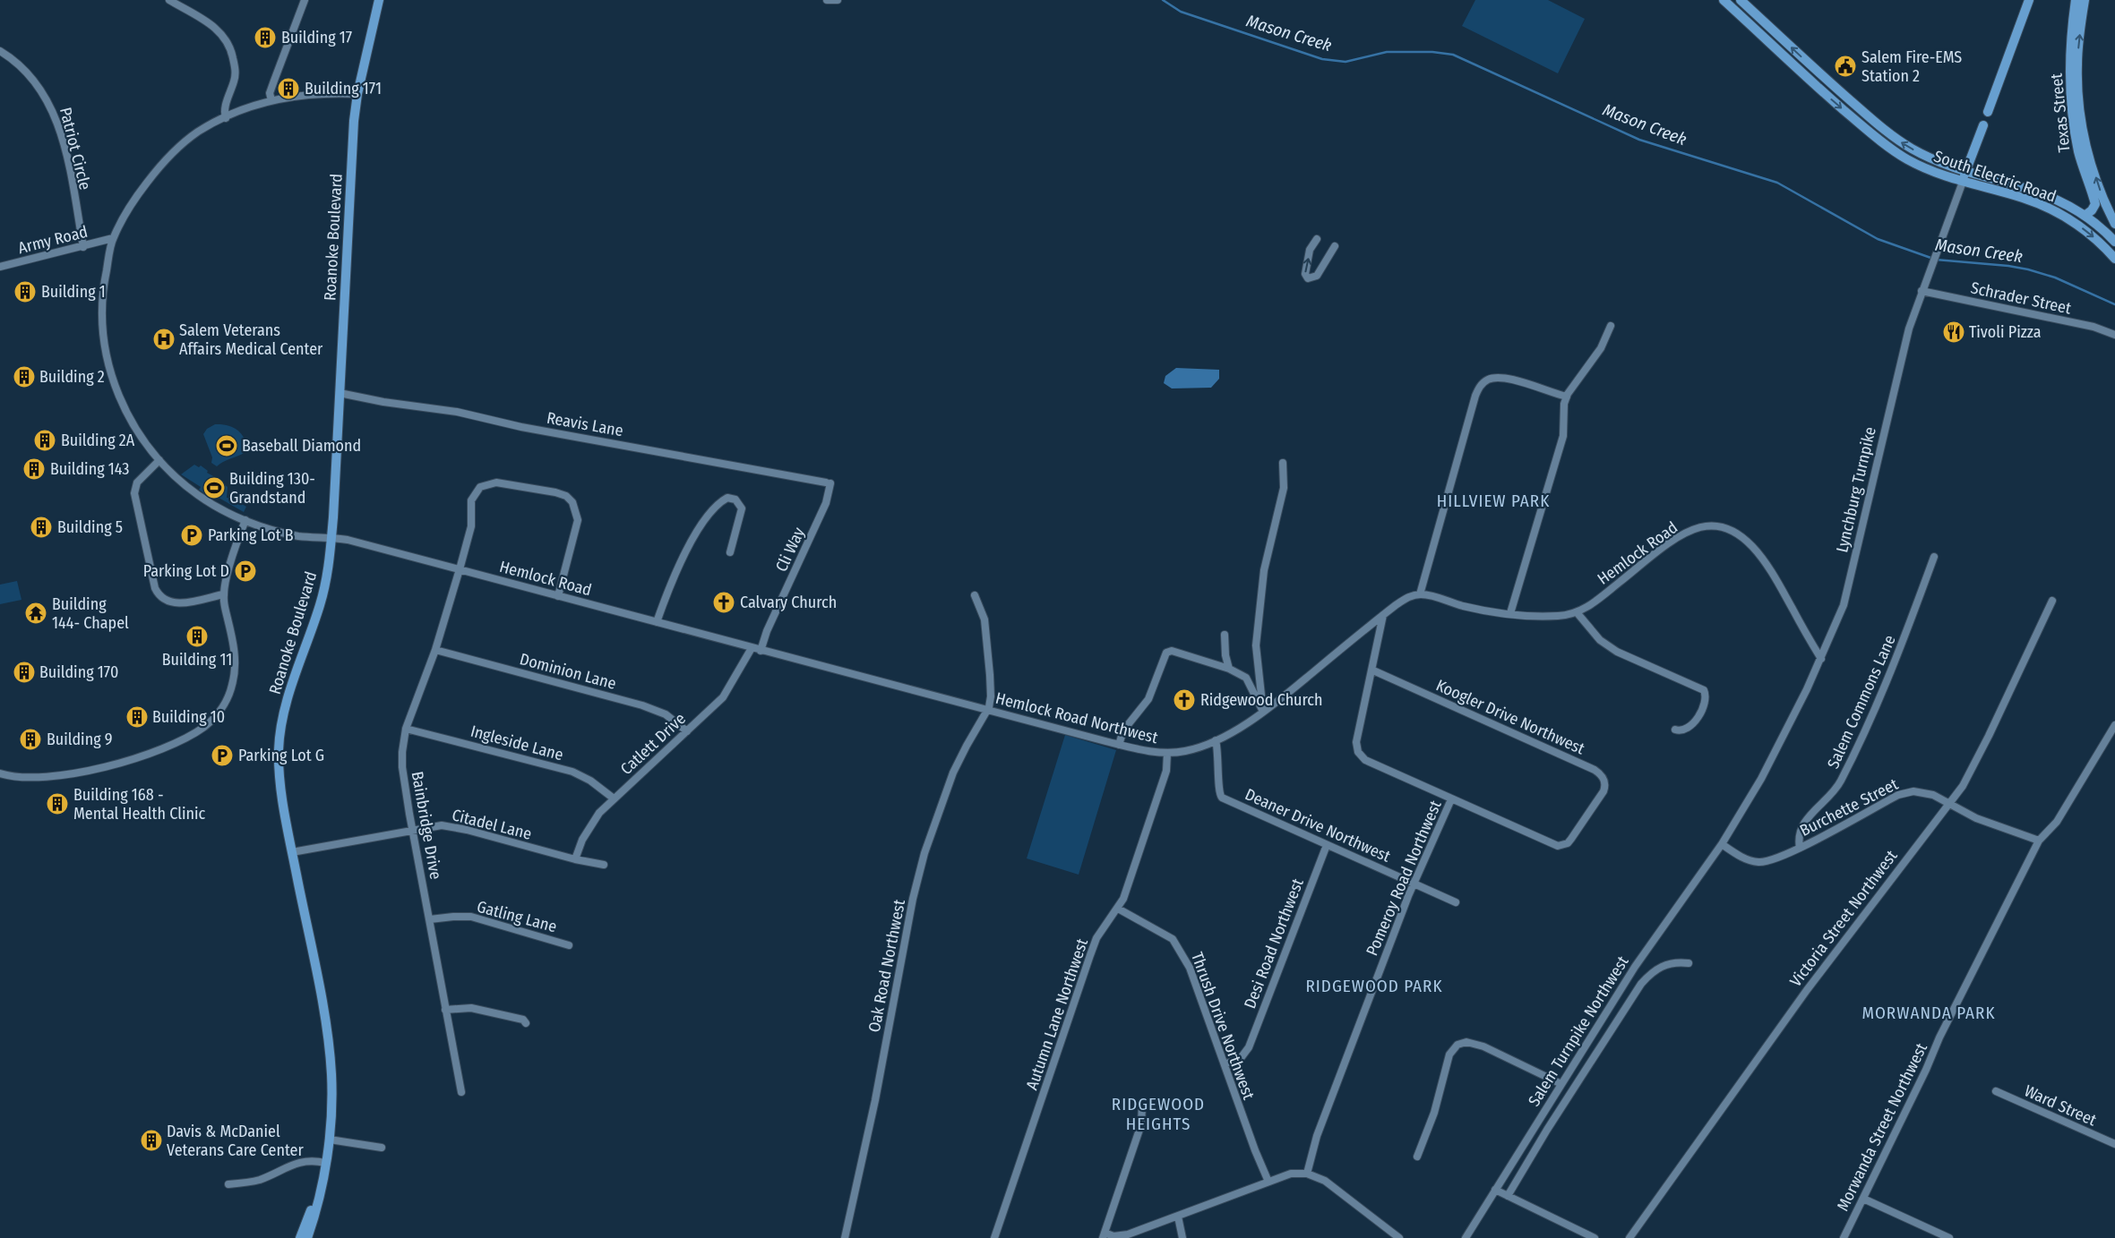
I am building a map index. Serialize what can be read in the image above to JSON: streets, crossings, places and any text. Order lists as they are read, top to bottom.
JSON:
{
  "streets": {
    "main road": [
      "Texas Street",
      "South Electric Road",
      "Roanoke Boulevard",
      "Lynchburg Turnpike"
    ],
    "street": [
      "Patriot Circle",
      "Army Road",
      "Schrader Street",
      "Reavis Lane",
      "Cli Way",
      "Hemlock Road",
      "Dominion Lane",
      "Salem Commons Lane",
      "Koogler Drive Northwest",
      "Hemlock Road Northwest",
      "Ingleside Lane",
      "Catlett Drive",
      "Burchette Street",
      "Citadel Lane",
      "Bainbridge Drive",
      "Deaner Drive Northwest",
      "Pomeroy Road Northwest",
      "Gatling Lane",
      "Victoria Street Northwest",
      "Desi Road Northwest",
      "Oak Road Northwest",
      "Autumn Lane Northwest",
      "Thrush Drive Northwest",
      "Salem Turnpike Northwest",
      "Ward Street",
      "Morwanda Street Northwest"
    ]
  },
  "crossings": [
    ["Texas Street", "South Electric Road"],
    ["Patriot Circle", "Army Road"],
    ["South Electric Road", "Lynchburg Turnpike"],
    ["Roanoke Boulevard", "Reavis Lane"],
    ["Roanoke Boulevard", "Hemlock Road"],
    ["Roanoke Boulevard", "Citadel Lane"],
    ["Army Road", "Hemlock Road"],
    ["Schrader Street", "Lynchburg Turnpike"],
    ["Reavis Lane", "Cli Way"],
    ["Lynchburg Turnpike", "Hemlock Road"],
    ["Lynchburg Turnpike", "Burchette Street"],
    ["Lynchburg Turnpike", "Salem Turnpike Northwest"],
    ["Cli Way", "Hemlock Road Northwest"],
    ["Hemlock Road", "Hemlock Road Northwest"],
    ["Hemlock Road", "Catlett Drive"],
    ["Hemlock Road", "Bainbridge Drive"],
    ["Dominion Lane", "Catlett Drive"],
    ["Dominion Lane", "Bainbridge Drive"],
    ["Salem Commons Lane", "Burchette Street"],
    ["Koogler Drive Northwest", "Pomeroy Road Northwest"],
    ["Hemlock Road Northwest", "Catlett Drive"],
    ["Hemlock Road Northwest", "Deaner Drive Northwest"],
    ["Hemlock Road Northwest", "Pomeroy Road Northwest"],
    ["Hemlock Road Northwest", "Oak Road Northwest"],
    ["Hemlock Road Northwest", "Autumn Lane Northwest"],
    ["Ingleside Lane", "Catlett Drive"],
    ["Ingleside Lane", "Bainbridge Drive"],
    ["Catlett Drive", "Citadel Lane"],
    ["Burchette Street", "Victoria Street Northwest"],
    ["Burchette Street", "Salem Turnpike Northwest"],
    ["Burchette Street", "Morwanda Street Northwest"],
    ["Citadel Lane", "Bainbridge Drive"],
    ["Bainbridge Drive", "Gatling Lane"],
    ["Deaner Drive Northwest", "Pomeroy Road Northwest"],
    ["Deaner Drive Northwest", "Desi Road Northwest"],
    ["Desi Road Northwest", "Thrush Drive Northwest"],
    ["Autumn Lane Northwest", "Thrush Drive Northwest"]
  ],
  "districts": [
    "HILLVIEW PARK",
    "RIDGEWOOD PARK",
    "MORWANDA PARK",
    "RIDGEWOOD HEIGHTS"
  ],
  "water": ["Mason Creek"],
  "places": {
    "building": [
      "Building 17",
      "Building 171",
      "Building 1",
      "Building 2",
      "Building 2A",
      "Building 143",
      "Building 5",
      "Building 11",
      "Building 170",
      "Building 10",
      "Building 9",
      "Building 168 - Mental Health Clinic",
      "Davis & McDaniel Veterans Care Center"
    ],
    "public building": ["Salem Fire-EMS Station 2"],
    "restaurant": ["Tivoli Pizza"],
    "hospital": ["Salem Veterans Affairs Medical Center"],
    "sports": ["Baseball Diamond", "Building 130- Grandstand"],
    "parking": ["Parking Lot B", "Parking Lot D", "Parking Lot G"],
    "church": ["Calvary Church", "Ridgewood Church"],
    "temple": ["Building 144- Chapel"]
  }
}
